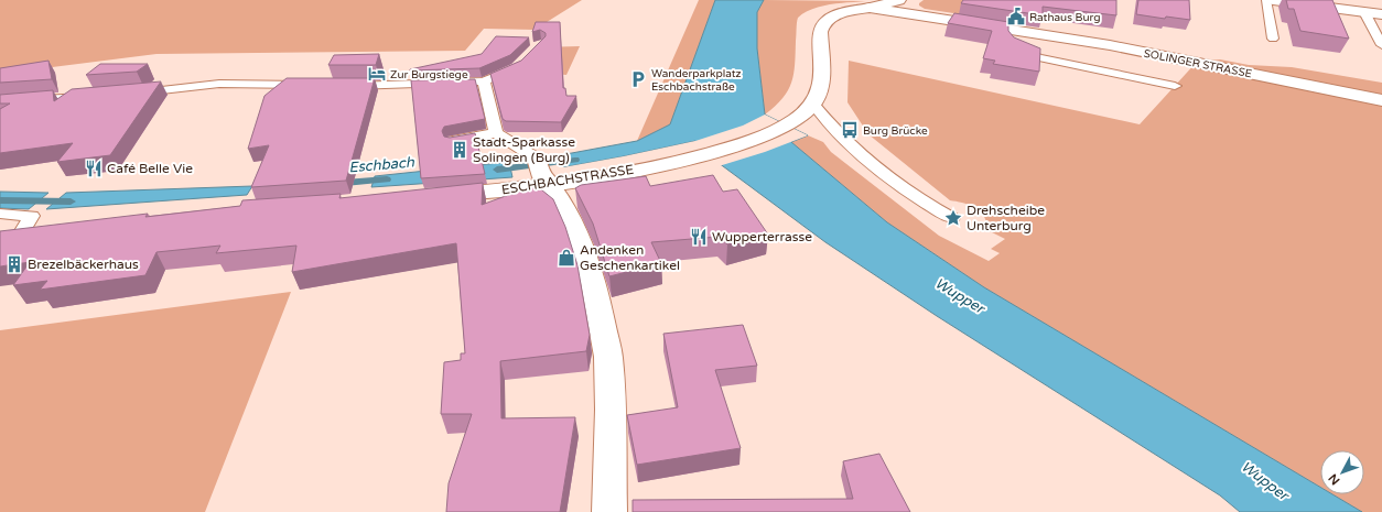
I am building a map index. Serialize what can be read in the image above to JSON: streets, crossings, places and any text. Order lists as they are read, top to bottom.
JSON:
{
  "streets": {
    "main road": ["SOLINGER STRASSE", "ESCHBACHSTRASSE"]
  },
  "crossings": [
    ["SOLINGER STRASSE", "ESCHBACHSTRASSE"]
  ],
  "water": ["Eschbach", "Wupper"],
  "places": {
    "public building": ["Rathaus Burg"],
    "hotel": ["Zur Burgstiege"],
    "parking": ["Wanderparkplatz Eschbachstraße"],
    "bus stop": ["Burg Brücke"],
    "building": ["Stadt-Sparkasse Solingen (Burg)", "Brezelbäckerhaus"],
    "restaurant": ["Café Belle Vie", "Wupperterrasse"],
    "place": ["Drehscheibe Unterburg"],
    "shop": ["Andenken Geschenkartikel"]
  },
  "north": "bottom left"
}
